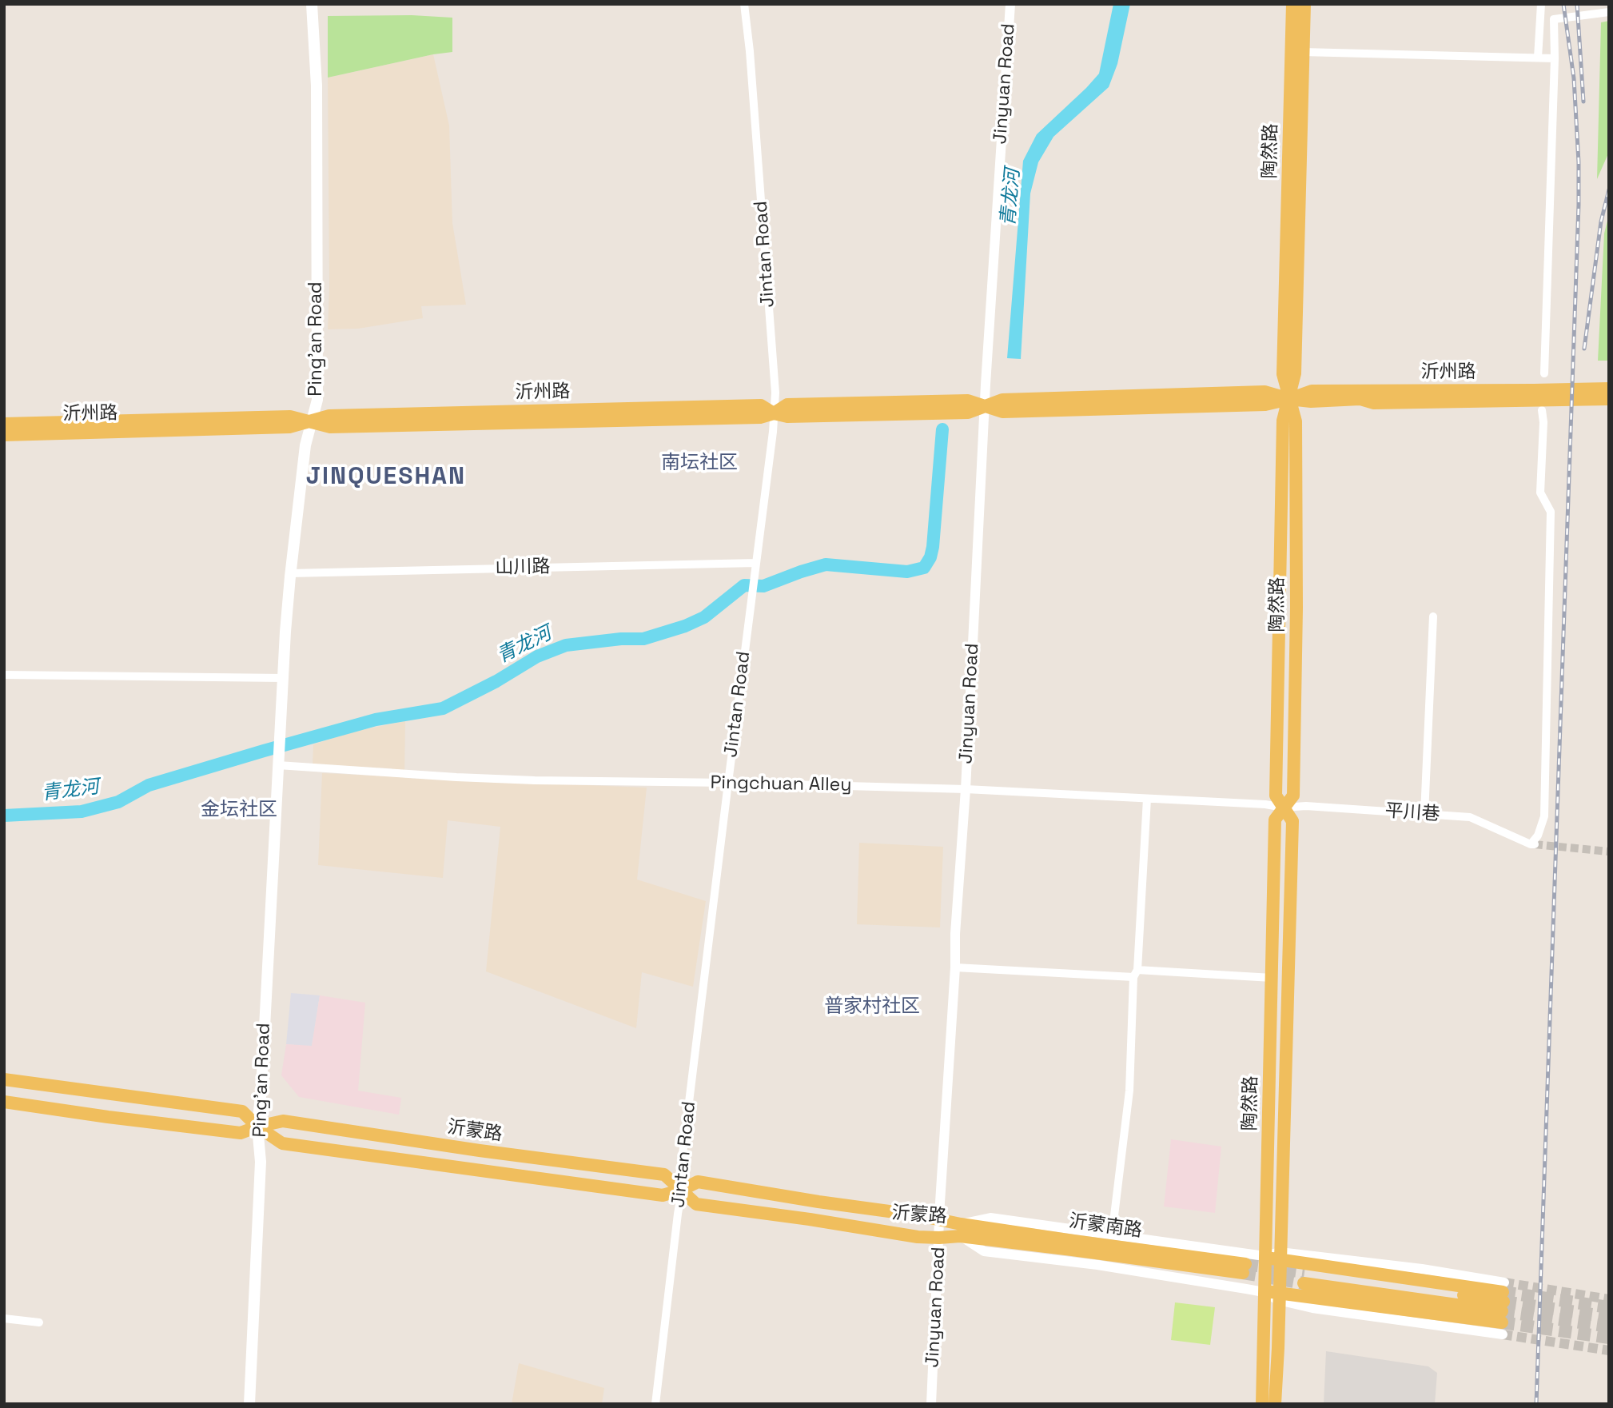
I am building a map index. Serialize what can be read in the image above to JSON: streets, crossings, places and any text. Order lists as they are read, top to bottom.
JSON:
{
  "streets": {
    "main road": [
      "陶然路",
      "Ping'an Road",
      "沂州路",
      "沂蒙路",
      "沂蒙南路"
    ],
    "street": [
      "Jinyuan Road",
      "Jintan Road",
      "山川路",
      "Pingchuan Alley",
      "平川巷"
    ]
  },
  "crossings": [
    ["Jinyuan Road", "沂州路"],
    ["Jinyuan Road", "Pingchuan Alley"],
    ["Jinyuan Road", "沂蒙路"],
    ["陶然路", "沂州路"],
    ["陶然路", "Pingchuan Alley"],
    ["陶然路", "平川巷"],
    ["Jintan Road", "沂州路"],
    ["Jintan Road", "山川路"],
    ["Jintan Road", "Pingchuan Alley"],
    ["Jintan Road", "沂蒙路"],
    ["Ping'an Road", "沂州路"],
    ["Ping'an Road", "山川路"],
    ["Ping'an Road", "Pingchuan Alley"],
    ["Ping'an Road", "沂蒙路"],
    ["Pingchuan Alley", "平川巷"],
    ["沂蒙路", "沂蒙南路"]
  ],
  "districts": [
    "南坛社区",
    "JINQUESHAN",
    "金坛社区",
    "普家村社区"
  ],
  "water": ["青龙河"]
}
